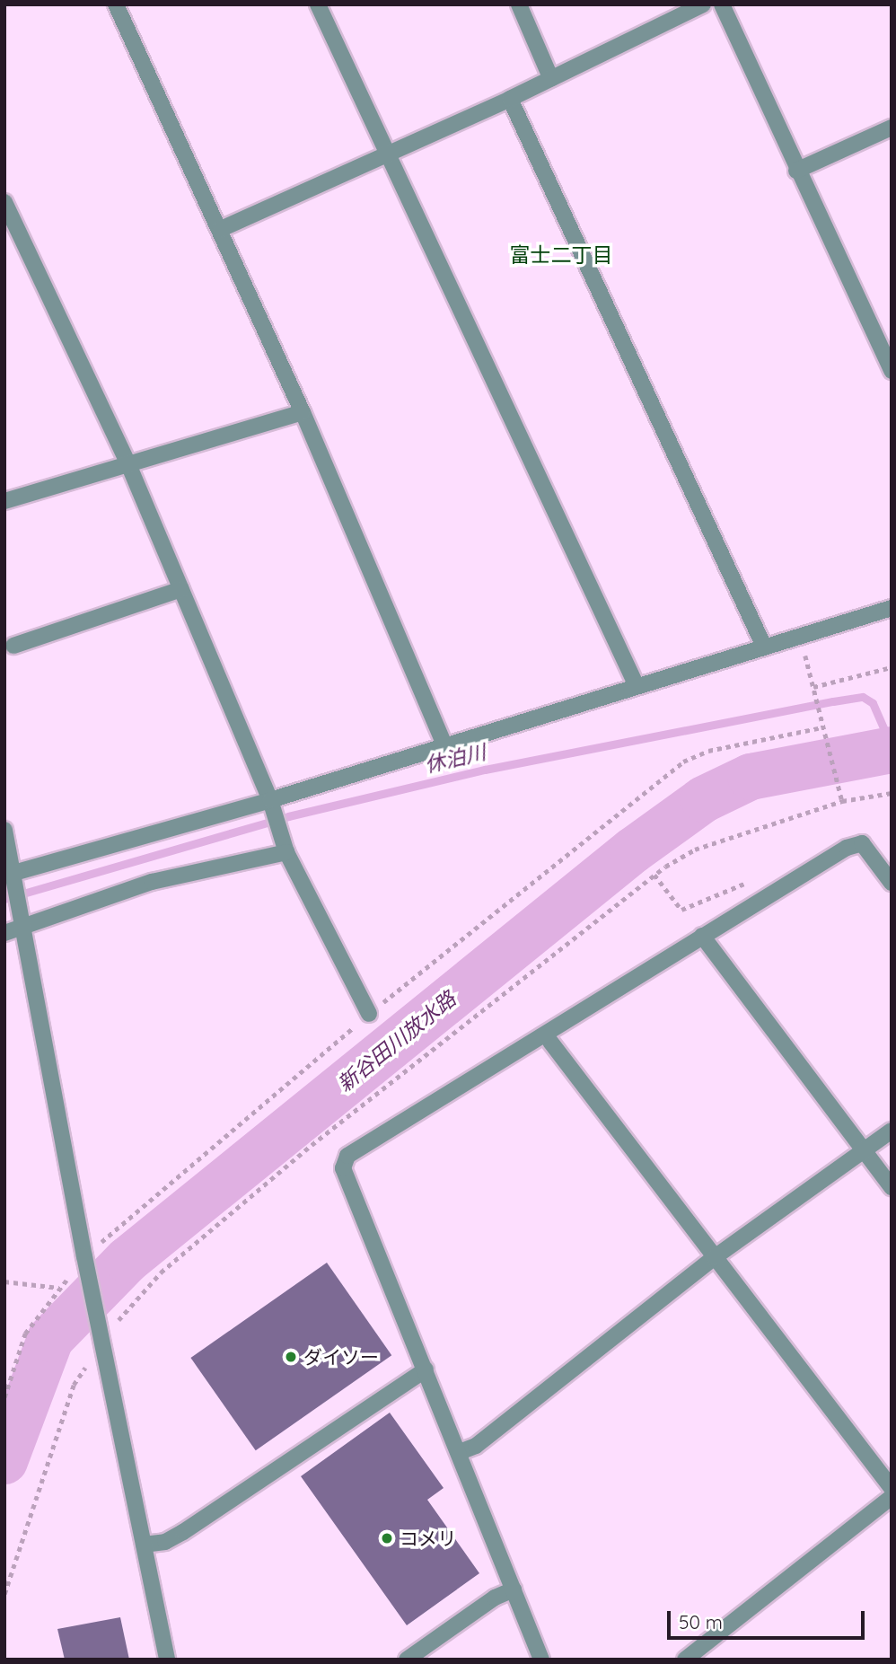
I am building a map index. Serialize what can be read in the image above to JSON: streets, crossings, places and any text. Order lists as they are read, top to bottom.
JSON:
{
  "districts": ["富士二丁目"],
  "water": ["休泊川", "新谷田川放水路"],
  "places": ["ダイソー", "コメリ"],
  "scale_bar": "50 m"
}
